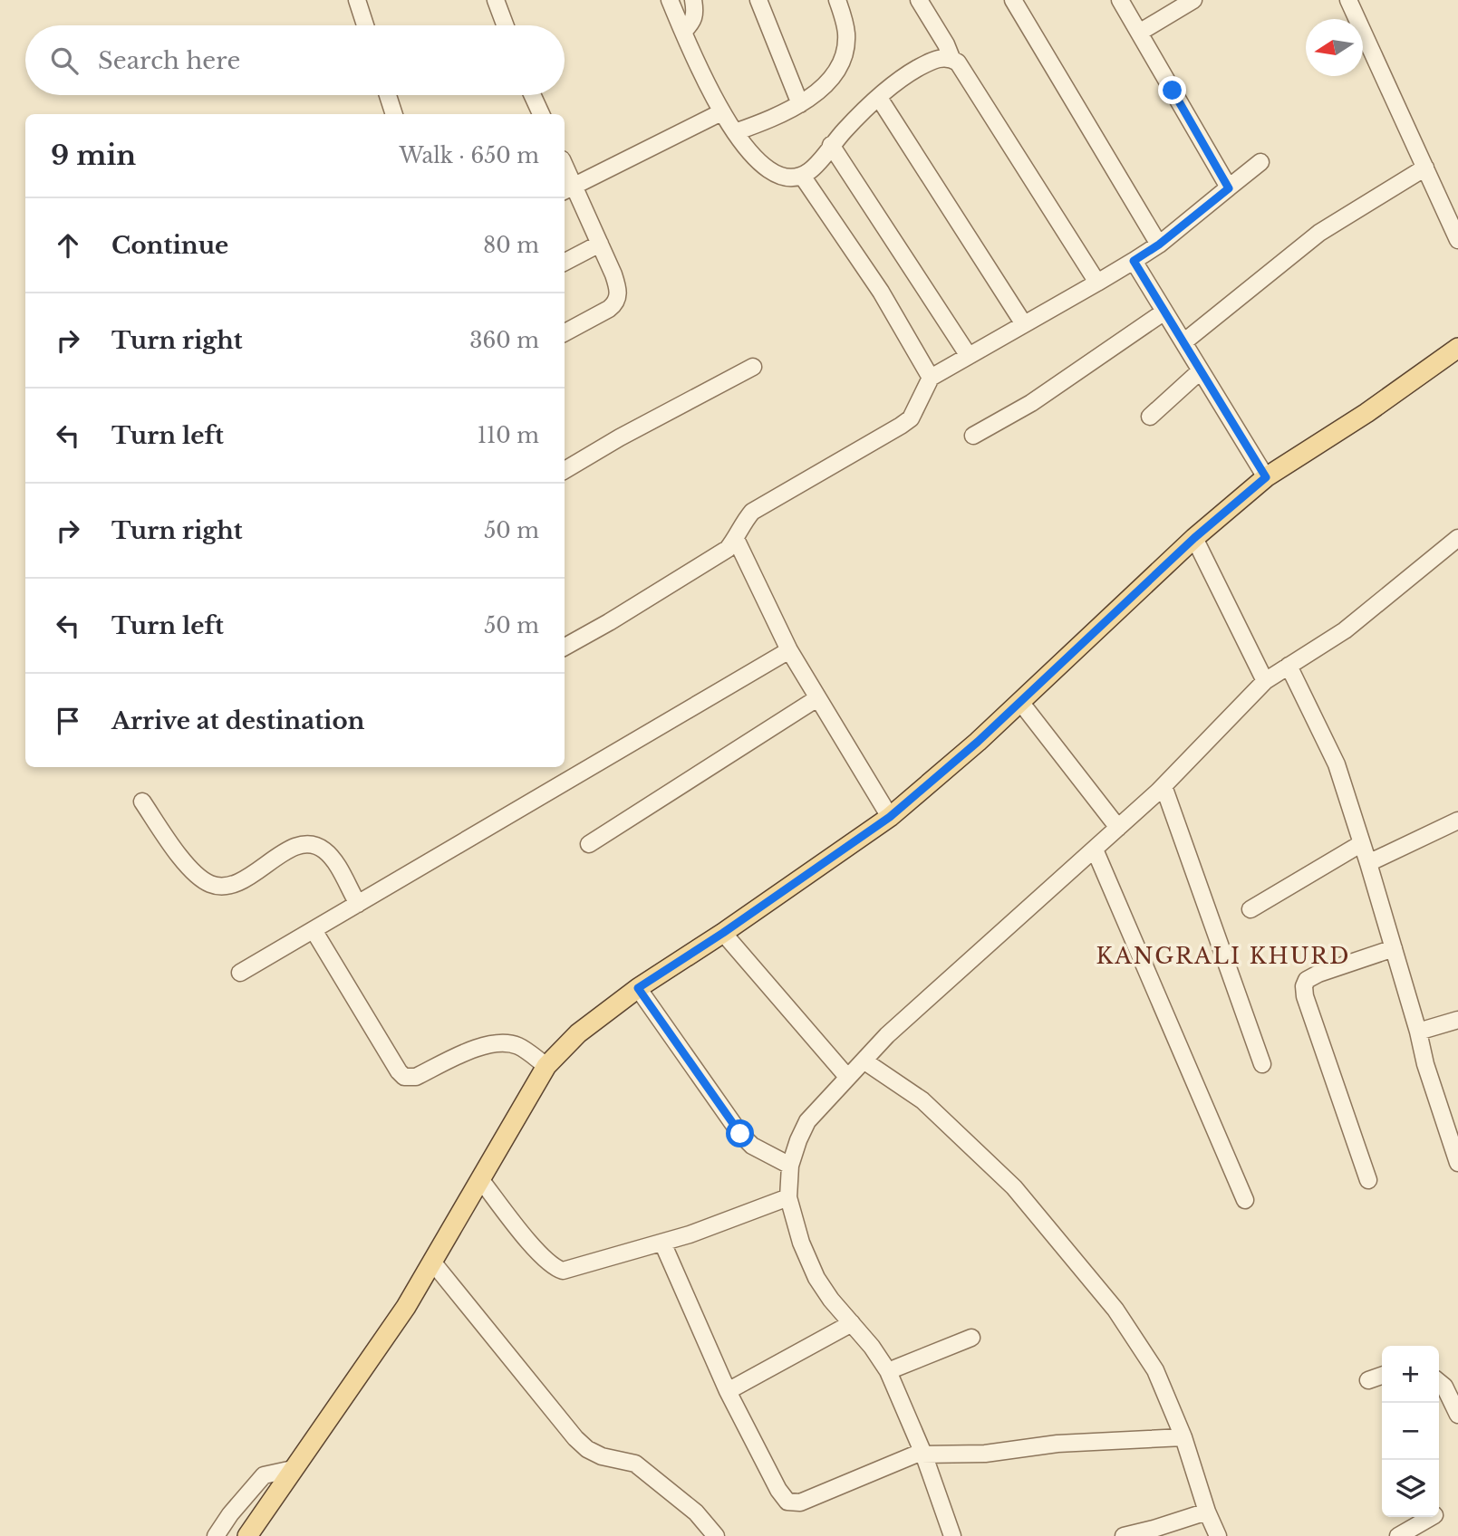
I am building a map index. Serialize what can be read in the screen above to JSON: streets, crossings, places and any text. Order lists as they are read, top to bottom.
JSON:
{
  "districts": ["KANGRALI KHURD"],
  "north": "left",
  "page": {
    "search": "Search here",
    "heading": ["9 min", "Walk · 650 m"],
    "list": [
      ["Continue", "80 m"],
      ["Turn right", "360 m"],
      ["Turn left", "110 m"],
      ["Turn right", "50 m"],
      ["Turn left", "50 m"],
      "Arrive at destination"
    ],
    "map_buttons": ["+", "−"]
  }
}
